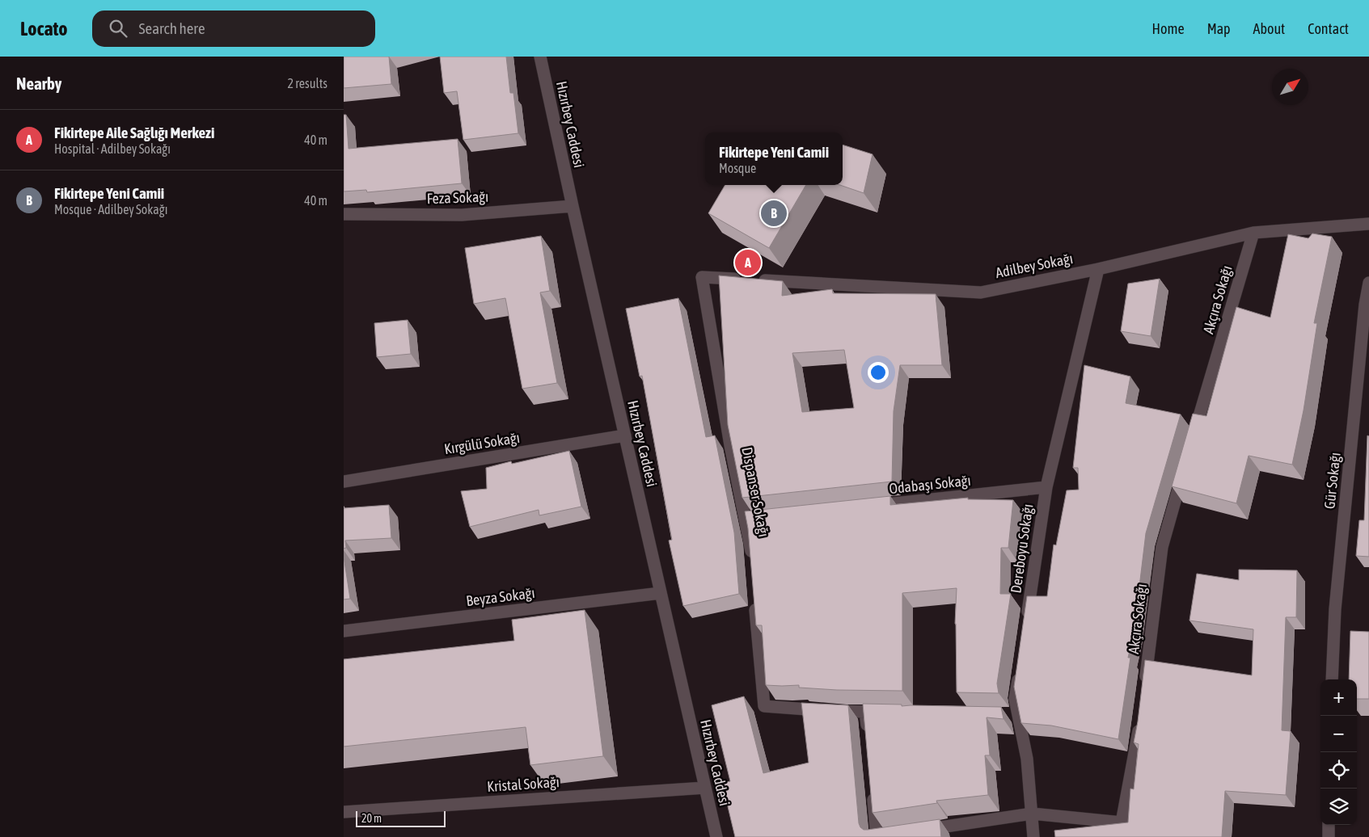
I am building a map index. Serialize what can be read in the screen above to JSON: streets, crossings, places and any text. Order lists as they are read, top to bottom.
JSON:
{
  "streets": {
    "street": [
      "Hızırbey Caddesi",
      "Feza Sokağı",
      "Adilbey Sokağı",
      "Akçıra Sokağı",
      "Kırgülü Sokağı",
      "Gür Sokağı",
      "Odabaşı Sokağı",
      "Dispanser Sokağı",
      "Dereboyu Sokağı",
      "Beyza Sokağı",
      "Kristal Sokağı"
    ]
  },
  "crossings": [
    ["Hızırbey Caddesi", "Feza Sokağı"],
    ["Hızırbey Caddesi", "Kırgülü Sokağı"],
    ["Hızırbey Caddesi", "Beyza Sokağı"],
    ["Hızırbey Caddesi", "Kristal Sokağı"],
    ["Adilbey Sokağı", "Akçıra Sokağı"],
    ["Adilbey Sokağı", "Dispanser Sokağı"],
    ["Adilbey Sokağı", "Dereboyu Sokağı"],
    ["Odabaşı Sokağı", "Dereboyu Sokağı"]
  ],
  "scale_bar": "20 m",
  "north": "top right",
  "page": {
    "header": "Locato",
    "search": "Search here",
    "nav": [
      "Home",
      "Map",
      "About",
      "Contact"
    ],
    "heading": ["Nearby", "2 results"],
    "list": [
      {
        "mark": "A",
        "name": "Fikirtepe Aile Sağlığı Merkezi",
        "note": "Hospital · Adilbey Sokağı",
        "value": "40 m"
      },
      {
        "mark": "B",
        "name": "Fikirtepe Yeni Camii",
        "note": "Mosque · Adilbey Sokağı",
        "value": "40 m"
      }
    ],
    "popup": ["Fikirtepe Yeni Camii", "Mosque"],
    "pins": ["B", "A"],
    "map_buttons": ["+", "−"],
    "scale": "20 m"
  }
}
